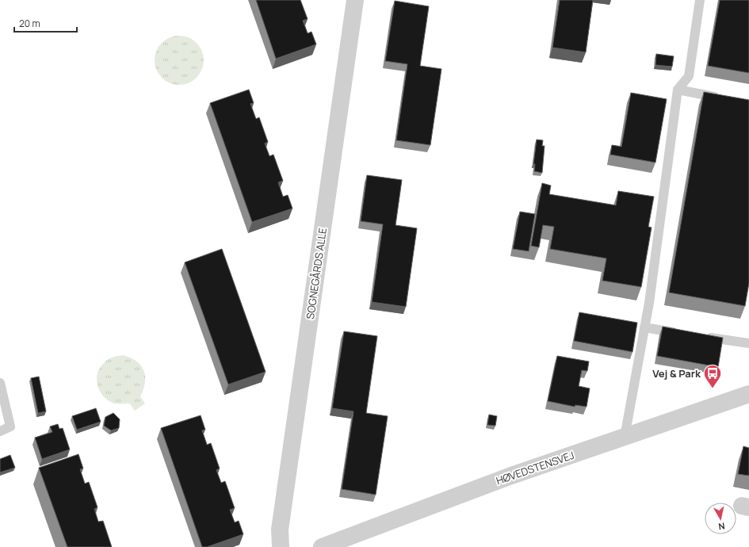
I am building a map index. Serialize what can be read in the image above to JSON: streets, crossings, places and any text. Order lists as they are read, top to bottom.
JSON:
{
  "streets": {
    "street": ["SOGNEGÅRDS ALLE", "HØVEDSTENSVEJ"]
  },
  "places": {
    "bus stop": ["Vej & Park"]
  },
  "scale_bar": "20 m",
  "north": "bottom"
}
